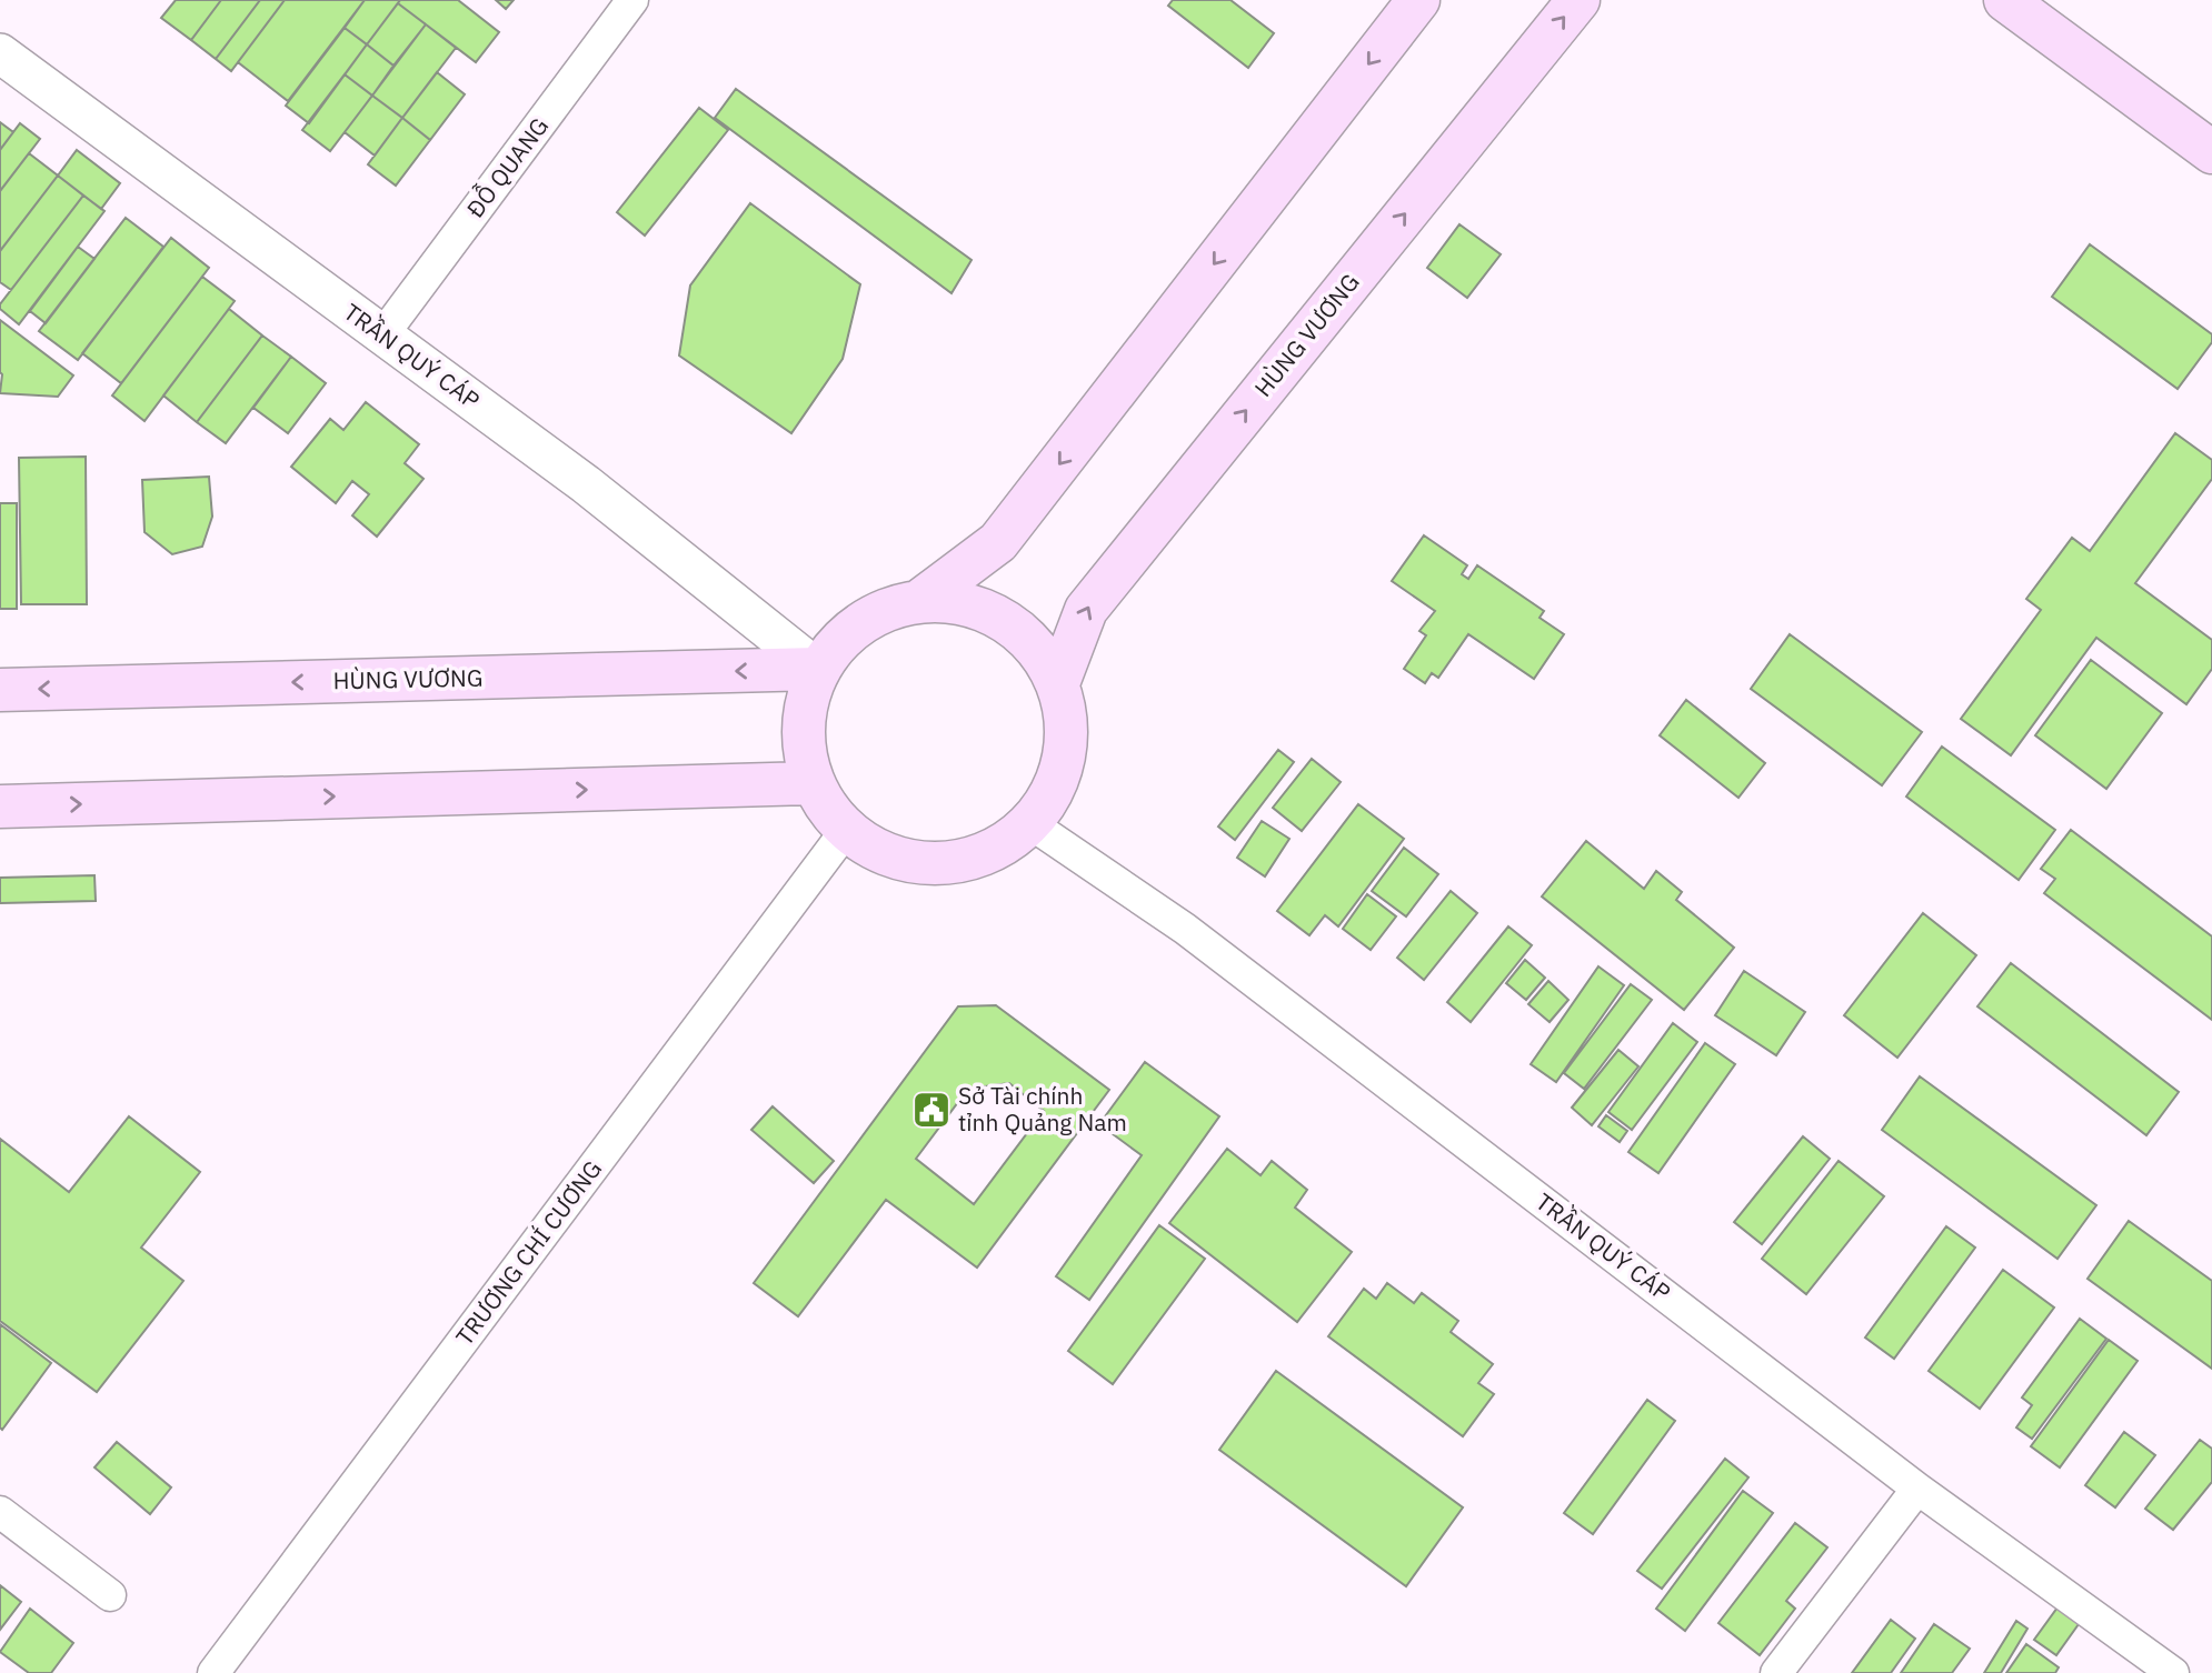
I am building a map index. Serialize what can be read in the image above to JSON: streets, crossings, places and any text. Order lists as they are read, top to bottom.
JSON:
{
  "streets": {
    "main road": ["HÙNG VƯƠNG"],
    "street": ["ĐỖ QUANG", "TRẦN QUÝ CÁP", "TRƯƠNG CHÍ CƯƠNG"]
  },
  "crossings": [
    ["ĐỖ QUANG", "TRẦN QUÝ CÁP"],
    ["HÙNG VƯƠNG", "TRẦN QUÝ CÁP"],
    ["HÙNG VƯƠNG", "TRƯƠNG CHÍ CƯƠNG"],
    ["TRẦN QUÝ CÁP", "TRƯƠNG CHÍ CƯƠNG"]
  ],
  "places": {
    "public building": ["Sở Tài chính tỉnh Quảng Nam"]
  }
}
